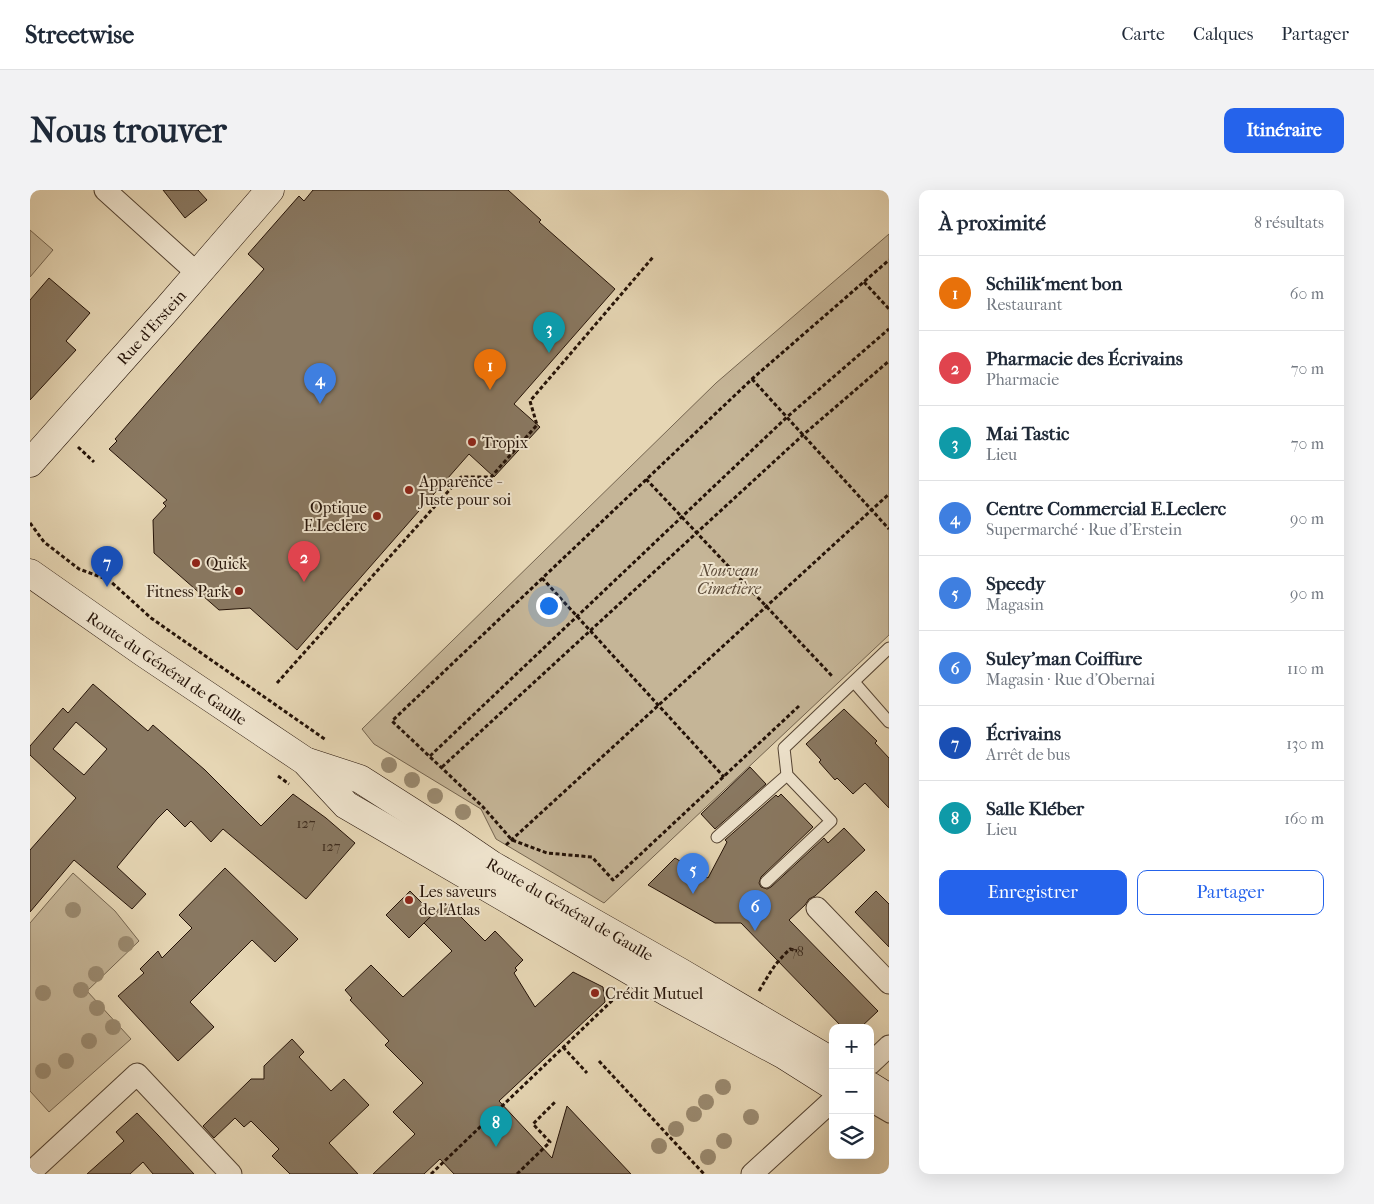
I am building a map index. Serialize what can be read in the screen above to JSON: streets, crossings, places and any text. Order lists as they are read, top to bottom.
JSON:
{
  "streets": {
    "main road": ["Rue d'Erstein", "Route du Général de Gaulle"]
  },
  "parks": ["Nouveau Cimetière"],
  "places": [
    "Tropix",
    "Apparence - Juste pour soi",
    "Optique E.Leclerc",
    "Quick",
    "Fitness Park",
    "Les saveurs de l'Atlas",
    "Crédit Mutuel"
  ],
  "house_numbers": ["127", "127", "78"],
  "page": {
    "header": "Streetwise",
    "nav": ["Carte", "Calques", "Partager"],
    "buttons": [
      "Itinéraire",
      ["Enregistrer", "Partager"]
    ],
    "title": "Nous trouver",
    "heading": ["À proximité", "8 résultats"],
    "list": [
      {
        "mark": "1",
        "name": "Schilik‘ment bon",
        "note": "Restaurant",
        "value": "60 m"
      },
      {
        "mark": "2",
        "name": "Pharmacie des Écrivains",
        "note": "Pharmacie",
        "value": "70 m"
      },
      {
        "mark": "3",
        "name": "Mai Tastic",
        "note": "Lieu",
        "value": "70 m"
      },
      {
        "mark": "4",
        "name": "Centre Commercial E.Leclerc",
        "note": "Supermarché · Rue d'Erstein",
        "value": "90 m"
      },
      {
        "mark": "5",
        "name": "Speedy",
        "note": "Magasin",
        "value": "90 m"
      },
      {
        "mark": "6",
        "name": "Suley'man Coiffure",
        "note": "Magasin · Rue d'Obernai",
        "value": "110 m"
      },
      {
        "mark": "7",
        "name": "Écrivains",
        "note": "Arrêt de bus",
        "value": "130 m"
      },
      {
        "mark": "8",
        "name": "Salle Kléber",
        "note": "Lieu",
        "value": "160 m"
      }
    ],
    "pins": [
      "3",
      "1",
      "4",
      "2",
      "7",
      "5",
      "6",
      "8"
    ],
    "map_buttons": ["+", "−"]
  }
}
